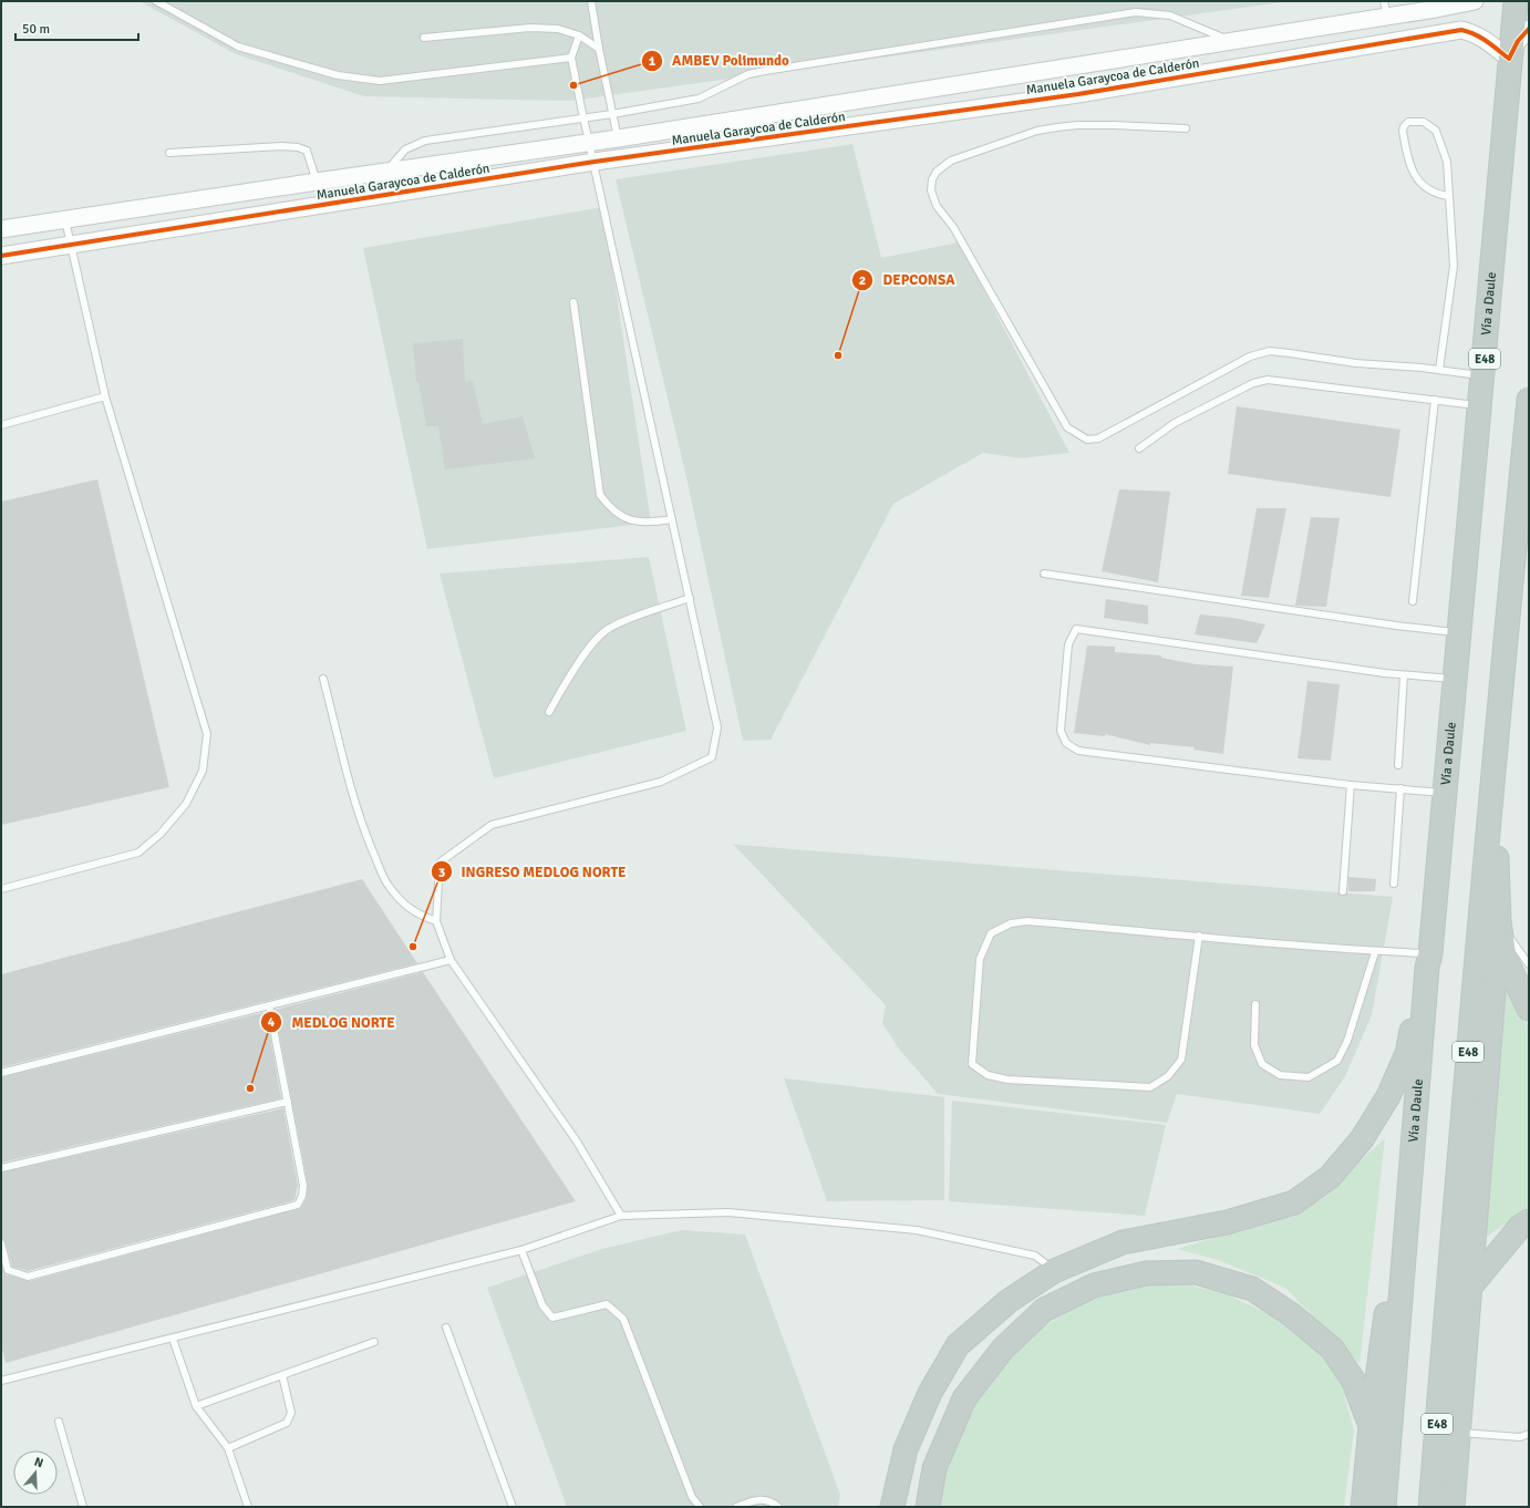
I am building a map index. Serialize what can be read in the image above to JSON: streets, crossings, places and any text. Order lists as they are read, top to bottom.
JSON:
{
  "streets": {
    "highway": ["Vía a Daule", "E48"],
    "street": ["Manuela Garaycoa de Calderón"]
  },
  "crossings": [
    ["Manuela Garaycoa de Calderón", "Vía a Daule"]
  ],
  "places": [
    "AMBEV Polimundo",
    "DEPCONSA",
    "INGRESO MEDLOG NORTE",
    "MEDLOG NORTE"
  ],
  "scale_bar": "50 m",
  "north": "top"
}
